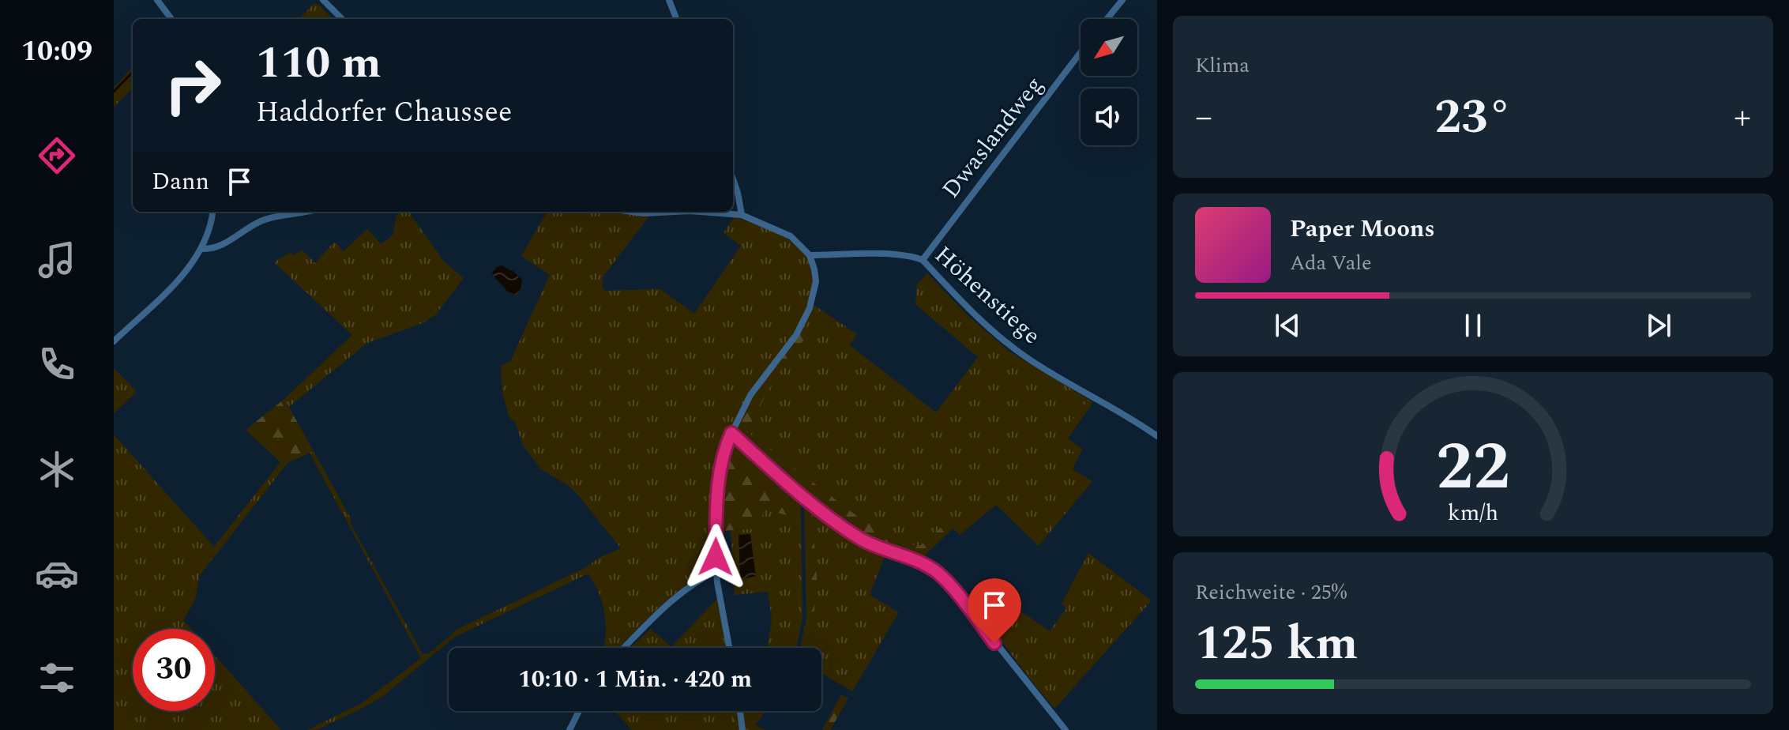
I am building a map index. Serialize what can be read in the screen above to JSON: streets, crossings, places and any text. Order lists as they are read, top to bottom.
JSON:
{
  "streets": {
    "street": ["Dwaslandweg", "Höhenstiege"]
  },
  "crossings": [
    ["Dwaslandweg", "Höhenstiege"]
  ],
  "north": "bottom left",
  "page": {
    "tabs": "10:09",
    "tile": [
      "Klima",
      ["Reichweite · 25%", "125 km"]
    ],
    "turn": ["110 m", "Haddorfer Chaussee"],
    "heat": ["−", "23°", "+"],
    "then": "Dann",
    "song": ["Paper Moons", "Ada Vale"],
    "limit": "30",
    "trip": "10:10 · 1 Min. · 420 m",
    "gauge": ["22", "km/h"]
  }
}
